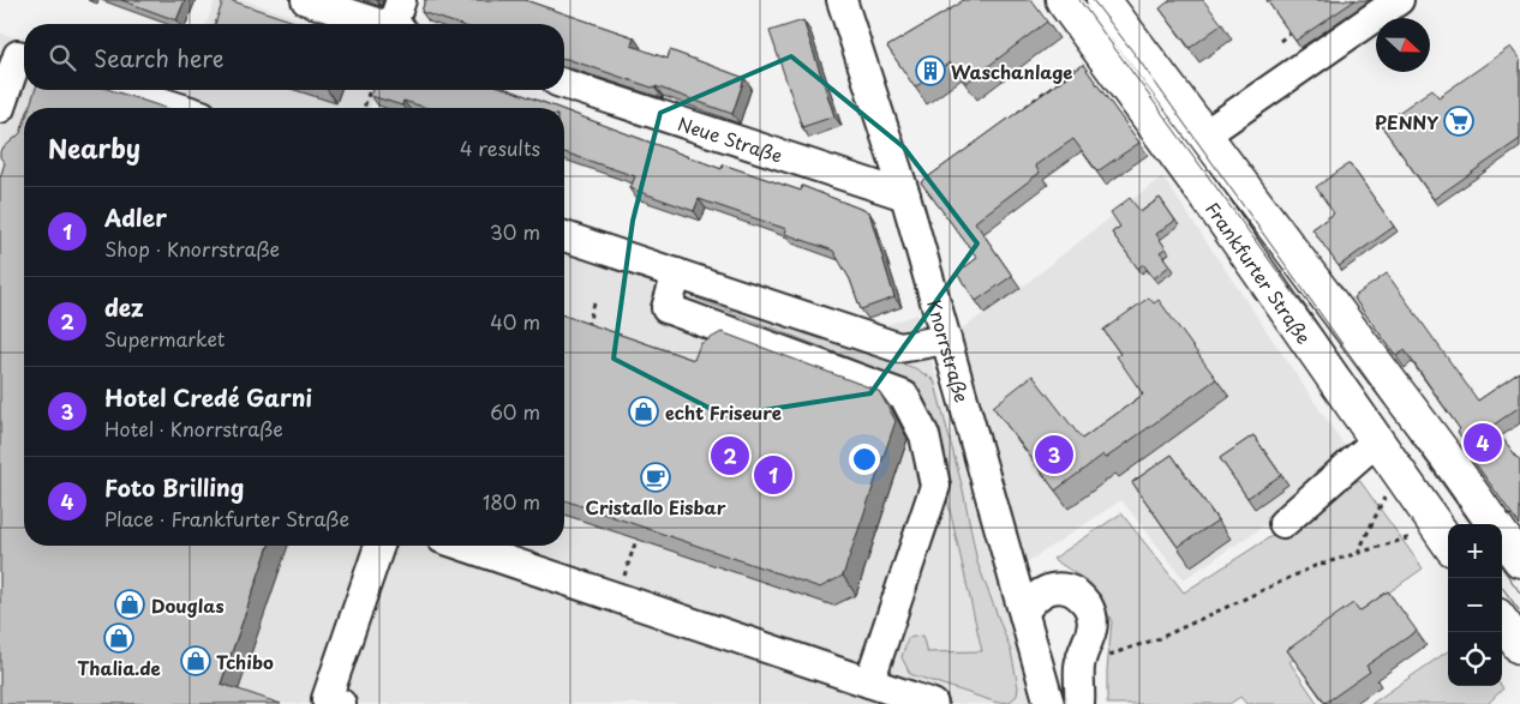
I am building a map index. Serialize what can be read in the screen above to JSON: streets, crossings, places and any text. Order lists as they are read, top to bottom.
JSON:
{
  "streets": {
    "main road": ["Frankfurter Straße"],
    "street": ["Neue Straße", "Knorrstraße"]
  },
  "crossings": [
    ["Neue Straße", "Knorrstraße"]
  ],
  "places": {
    "building": ["Waschanlage"],
    "supermarket": ["PENNY"],
    "shop": [
      "echt Friseure",
      "Douglas",
      "Thalia.de",
      "Tchibo"
    ],
    "cafe": ["Cristallo Eisbar"]
  },
  "north": "right",
  "page": {
    "search": "Search here",
    "heading": ["Nearby", "4 results"],
    "list": [
      {
        "mark": "1",
        "name": "Adler",
        "note": "Shop · Knorrstraße",
        "value": "30 m"
      },
      {
        "mark": "2",
        "name": "dez",
        "note": "Supermarket",
        "value": "40 m"
      },
      {
        "mark": "3",
        "name": "Hotel Credé Garni",
        "note": "Hotel · Knorrstraße",
        "value": "60 m"
      },
      {
        "mark": "4",
        "name": "Foto Brilling",
        "note": "Place · Frankfurter Straße",
        "value": "180 m"
      }
    ],
    "pins": [
      "4",
      "3",
      "2",
      "1"
    ],
    "map_buttons": ["+", "−"]
  }
}
